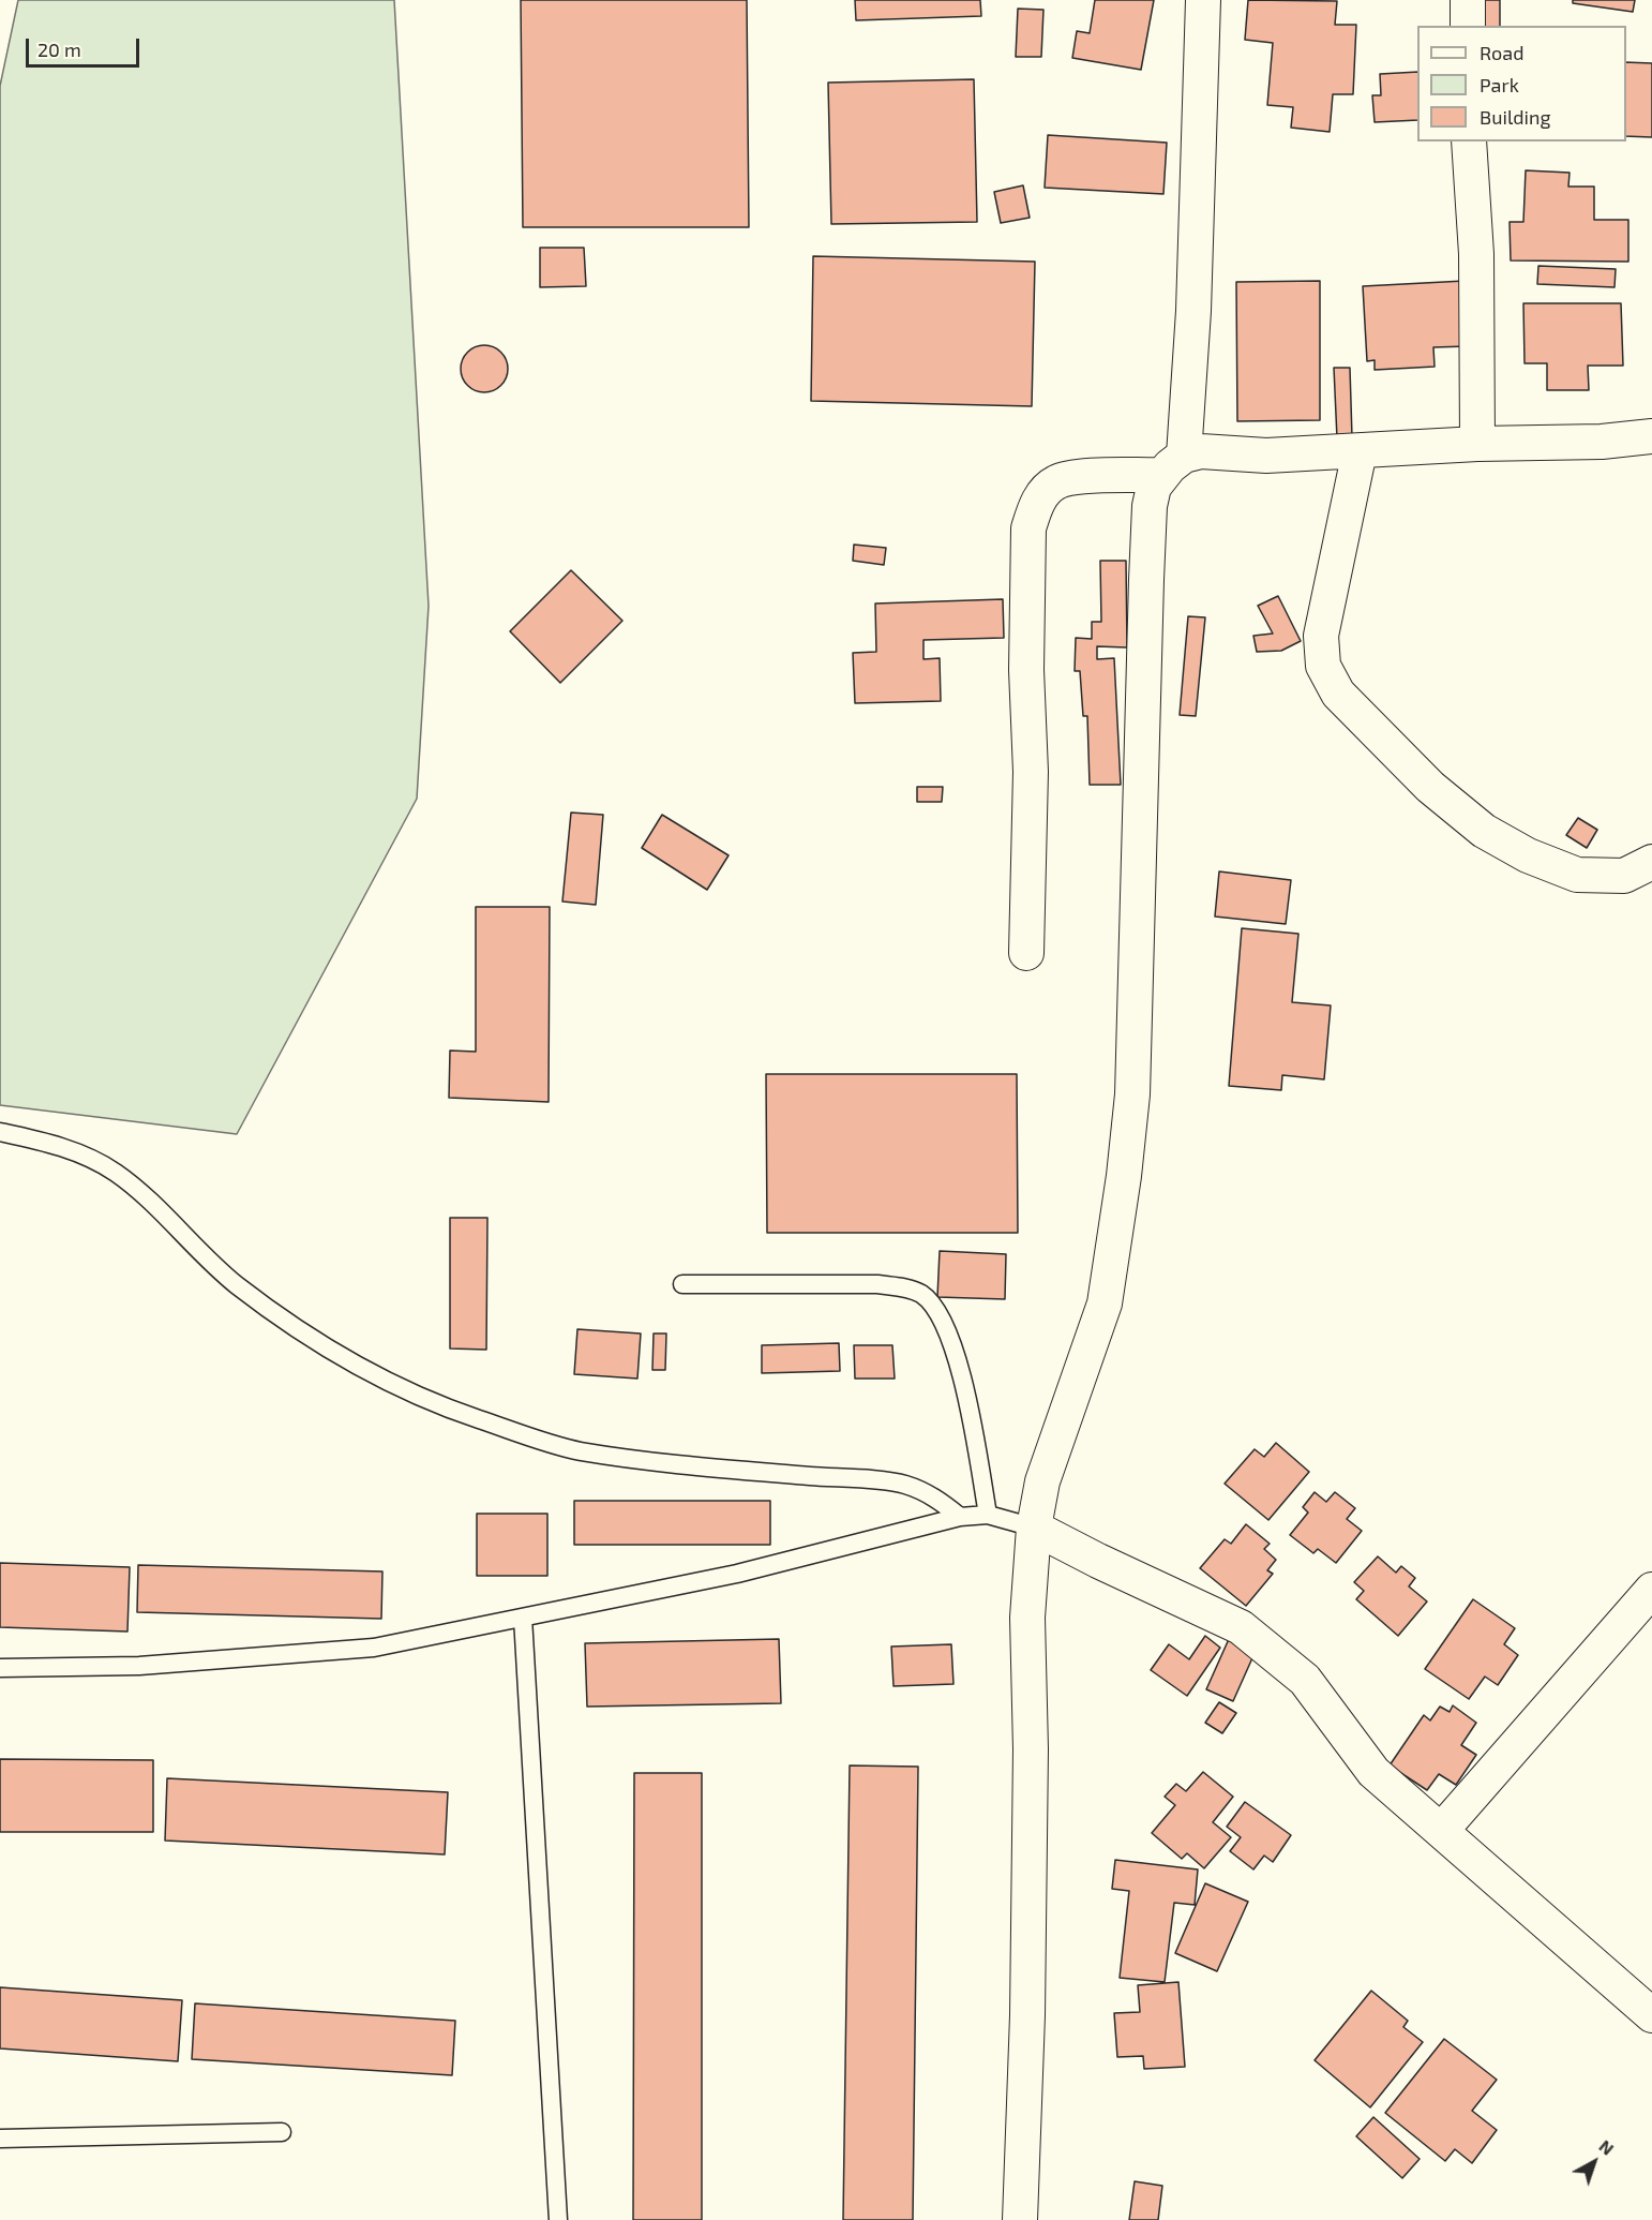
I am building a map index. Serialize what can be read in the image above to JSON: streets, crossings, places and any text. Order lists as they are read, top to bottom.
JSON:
{
  "legend": ["Road", "Park", "Building"],
  "scale_bar": "20 m",
  "north": "top right"
}
